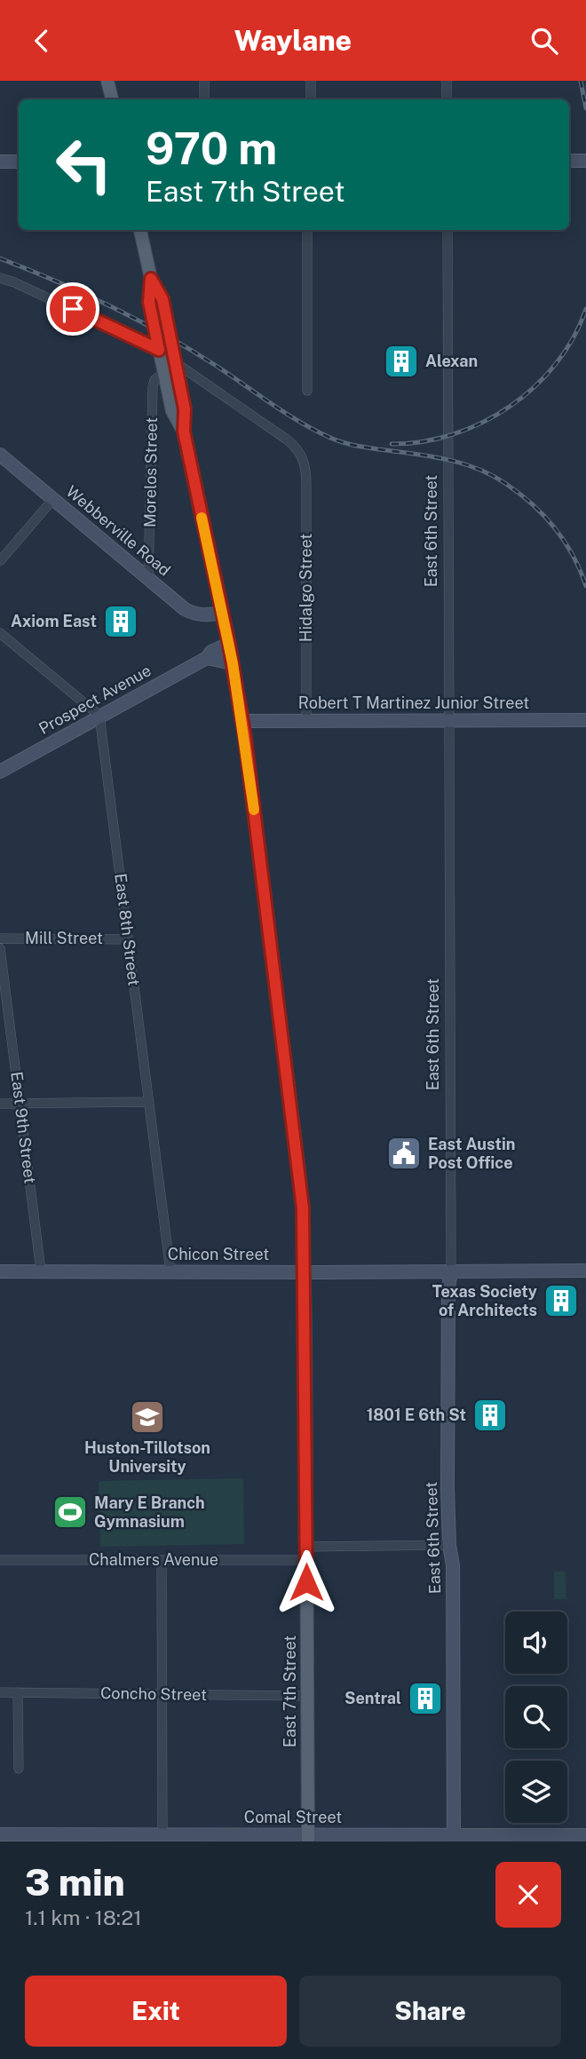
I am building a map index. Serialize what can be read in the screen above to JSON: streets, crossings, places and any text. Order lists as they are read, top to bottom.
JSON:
{
  "streets": {
    "main road": ["East 7th Street"],
    "street": [
      "Morelos Street",
      "Webberville Road",
      "East 6th Street",
      "Hidalgo Street",
      "Prospect Avenue",
      "Robert T Martinez Junior Street",
      "East 8th Street",
      "Mill Street",
      "East 9th Street",
      "Chicon Street",
      "Chalmers Avenue",
      "Concho Street",
      "Comal Street"
    ]
  },
  "crossings": [
    ["Morelos Street", "Webberville Road"],
    ["Morelos Street", "East 7th Street"],
    ["Webberville Road", "East 7th Street"],
    ["East 6th Street", "Robert T Martinez Junior Street"],
    ["East 6th Street", "Chicon Street"],
    ["East 6th Street", "Chalmers Avenue"],
    ["East 6th Street", "Comal Street"],
    ["Hidalgo Street", "Robert T Martinez Junior Street"],
    ["Hidalgo Street", "East 7th Street"],
    ["Prospect Avenue", "East 8th Street"],
    ["Prospect Avenue", "East 7th Street"],
    ["Robert T Martinez Junior Street", "East 7th Street"],
    ["East 8th Street", "Mill Street"],
    ["East 8th Street", "Chicon Street"],
    ["East 9th Street", "Chicon Street"],
    ["Chicon Street", "East 7th Street"],
    ["Chalmers Avenue", "East 7th Street"],
    ["East 7th Street", "Concho Street"],
    ["East 7th Street", "Comal Street"]
  ],
  "places": {
    "building": [
      "Alexan",
      "Axiom East",
      "Texas Society of Architects",
      "1801 E 6th St",
      "Sentral"
    ],
    "public building": ["East Austin Post Office"],
    "school or university": ["Huston-Tillotson University"],
    "sports": ["Mary E Branch Gymnasium"]
  },
  "page": {
    "header": "Waylane",
    "turn": ["970 m", "East 7th Street"],
    "heading": ["3 min", "1.1 km · 18:21"],
    "buttons": ["Exit", "Share"]
  }
}
